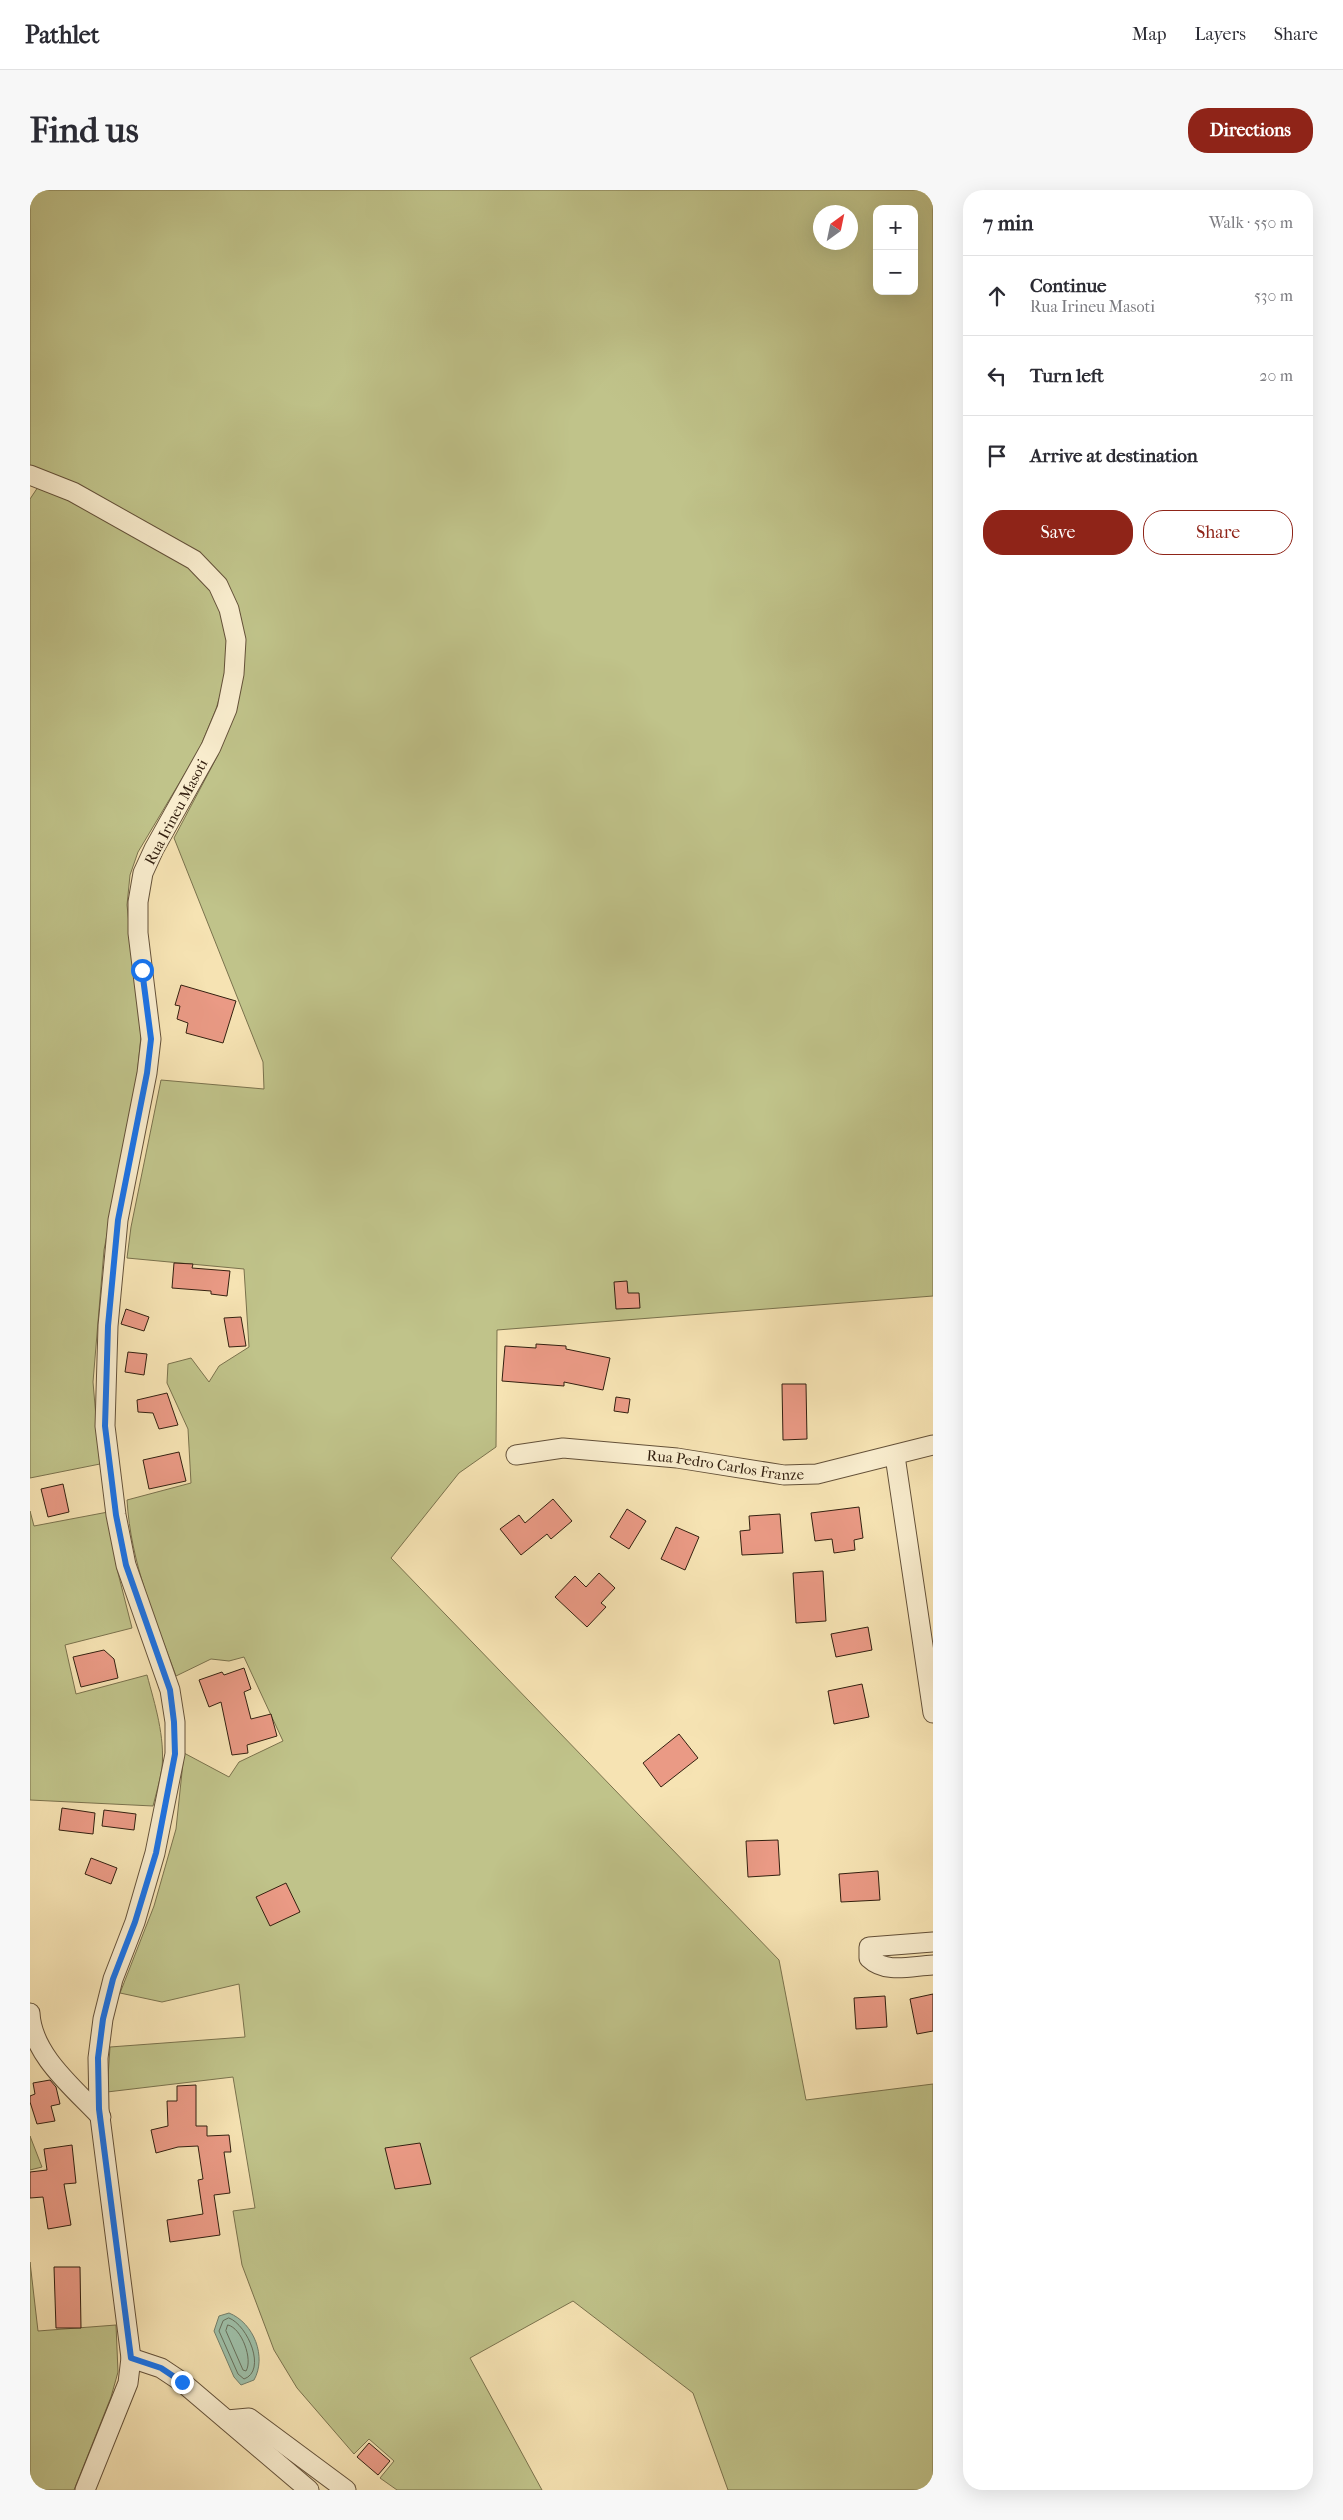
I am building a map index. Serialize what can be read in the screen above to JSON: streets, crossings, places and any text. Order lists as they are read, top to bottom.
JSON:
{
  "streets": {
    "street": ["Rua Irineu Masoti", "Rua Pedro Carlos Franze"]
  },
  "north": "top right",
  "page": {
    "header": "Pathlet",
    "nav": ["Map", "Layers", "Share"],
    "buttons": [
      "Directions",
      ["Save", "Share"]
    ],
    "title": "Find us",
    "heading": ["7 min", "Walk · 550 m"],
    "map_buttons": ["+", "−"],
    "list": [
      ["Continue", "Rua Irineu Masoti", "530 m"],
      ["Turn left", "20 m"],
      "Arrive at destination"
    ]
  }
}
